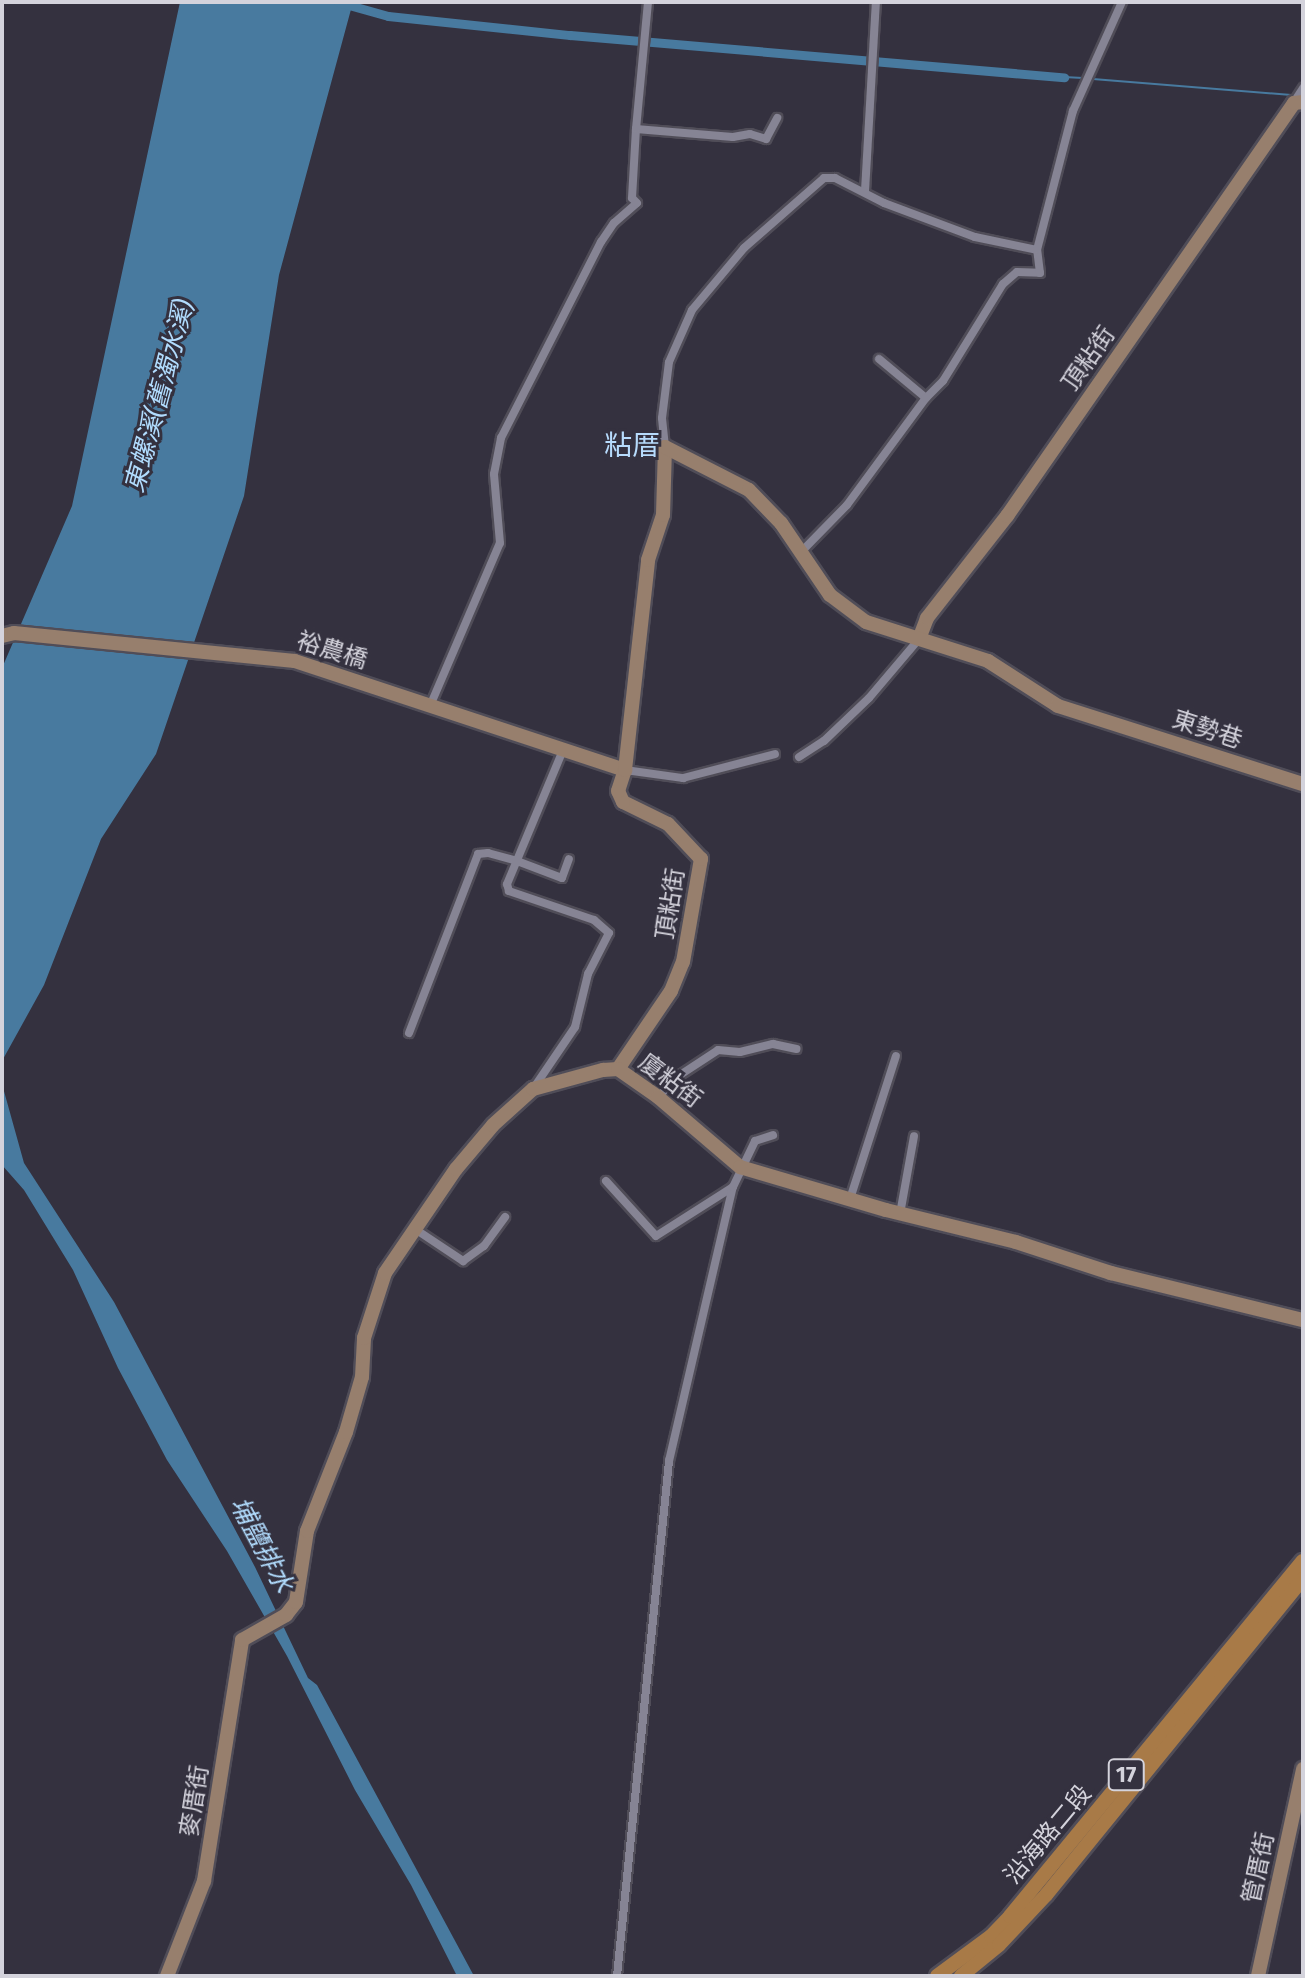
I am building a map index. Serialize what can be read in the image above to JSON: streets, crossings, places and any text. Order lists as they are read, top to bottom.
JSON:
{
  "streets": {
    "main road": ["17", "沿海路二段"],
    "street": [
      "頂粘街",
      "裕農橋",
      "東勢巷",
      "廈粘街",
      "麥厝街",
      "管厝街"
    ]
  },
  "crossings": [
    ["頂粘街", "裕農橋"],
    ["頂粘街", "東勢巷"],
    ["頂粘街", "廈粘街"],
    ["廈粘街", "麥厝街"]
  ],
  "districts": ["粘厝"],
  "water": ["東螺溪(舊濁水溪)", "埔鹽排水"]
}
